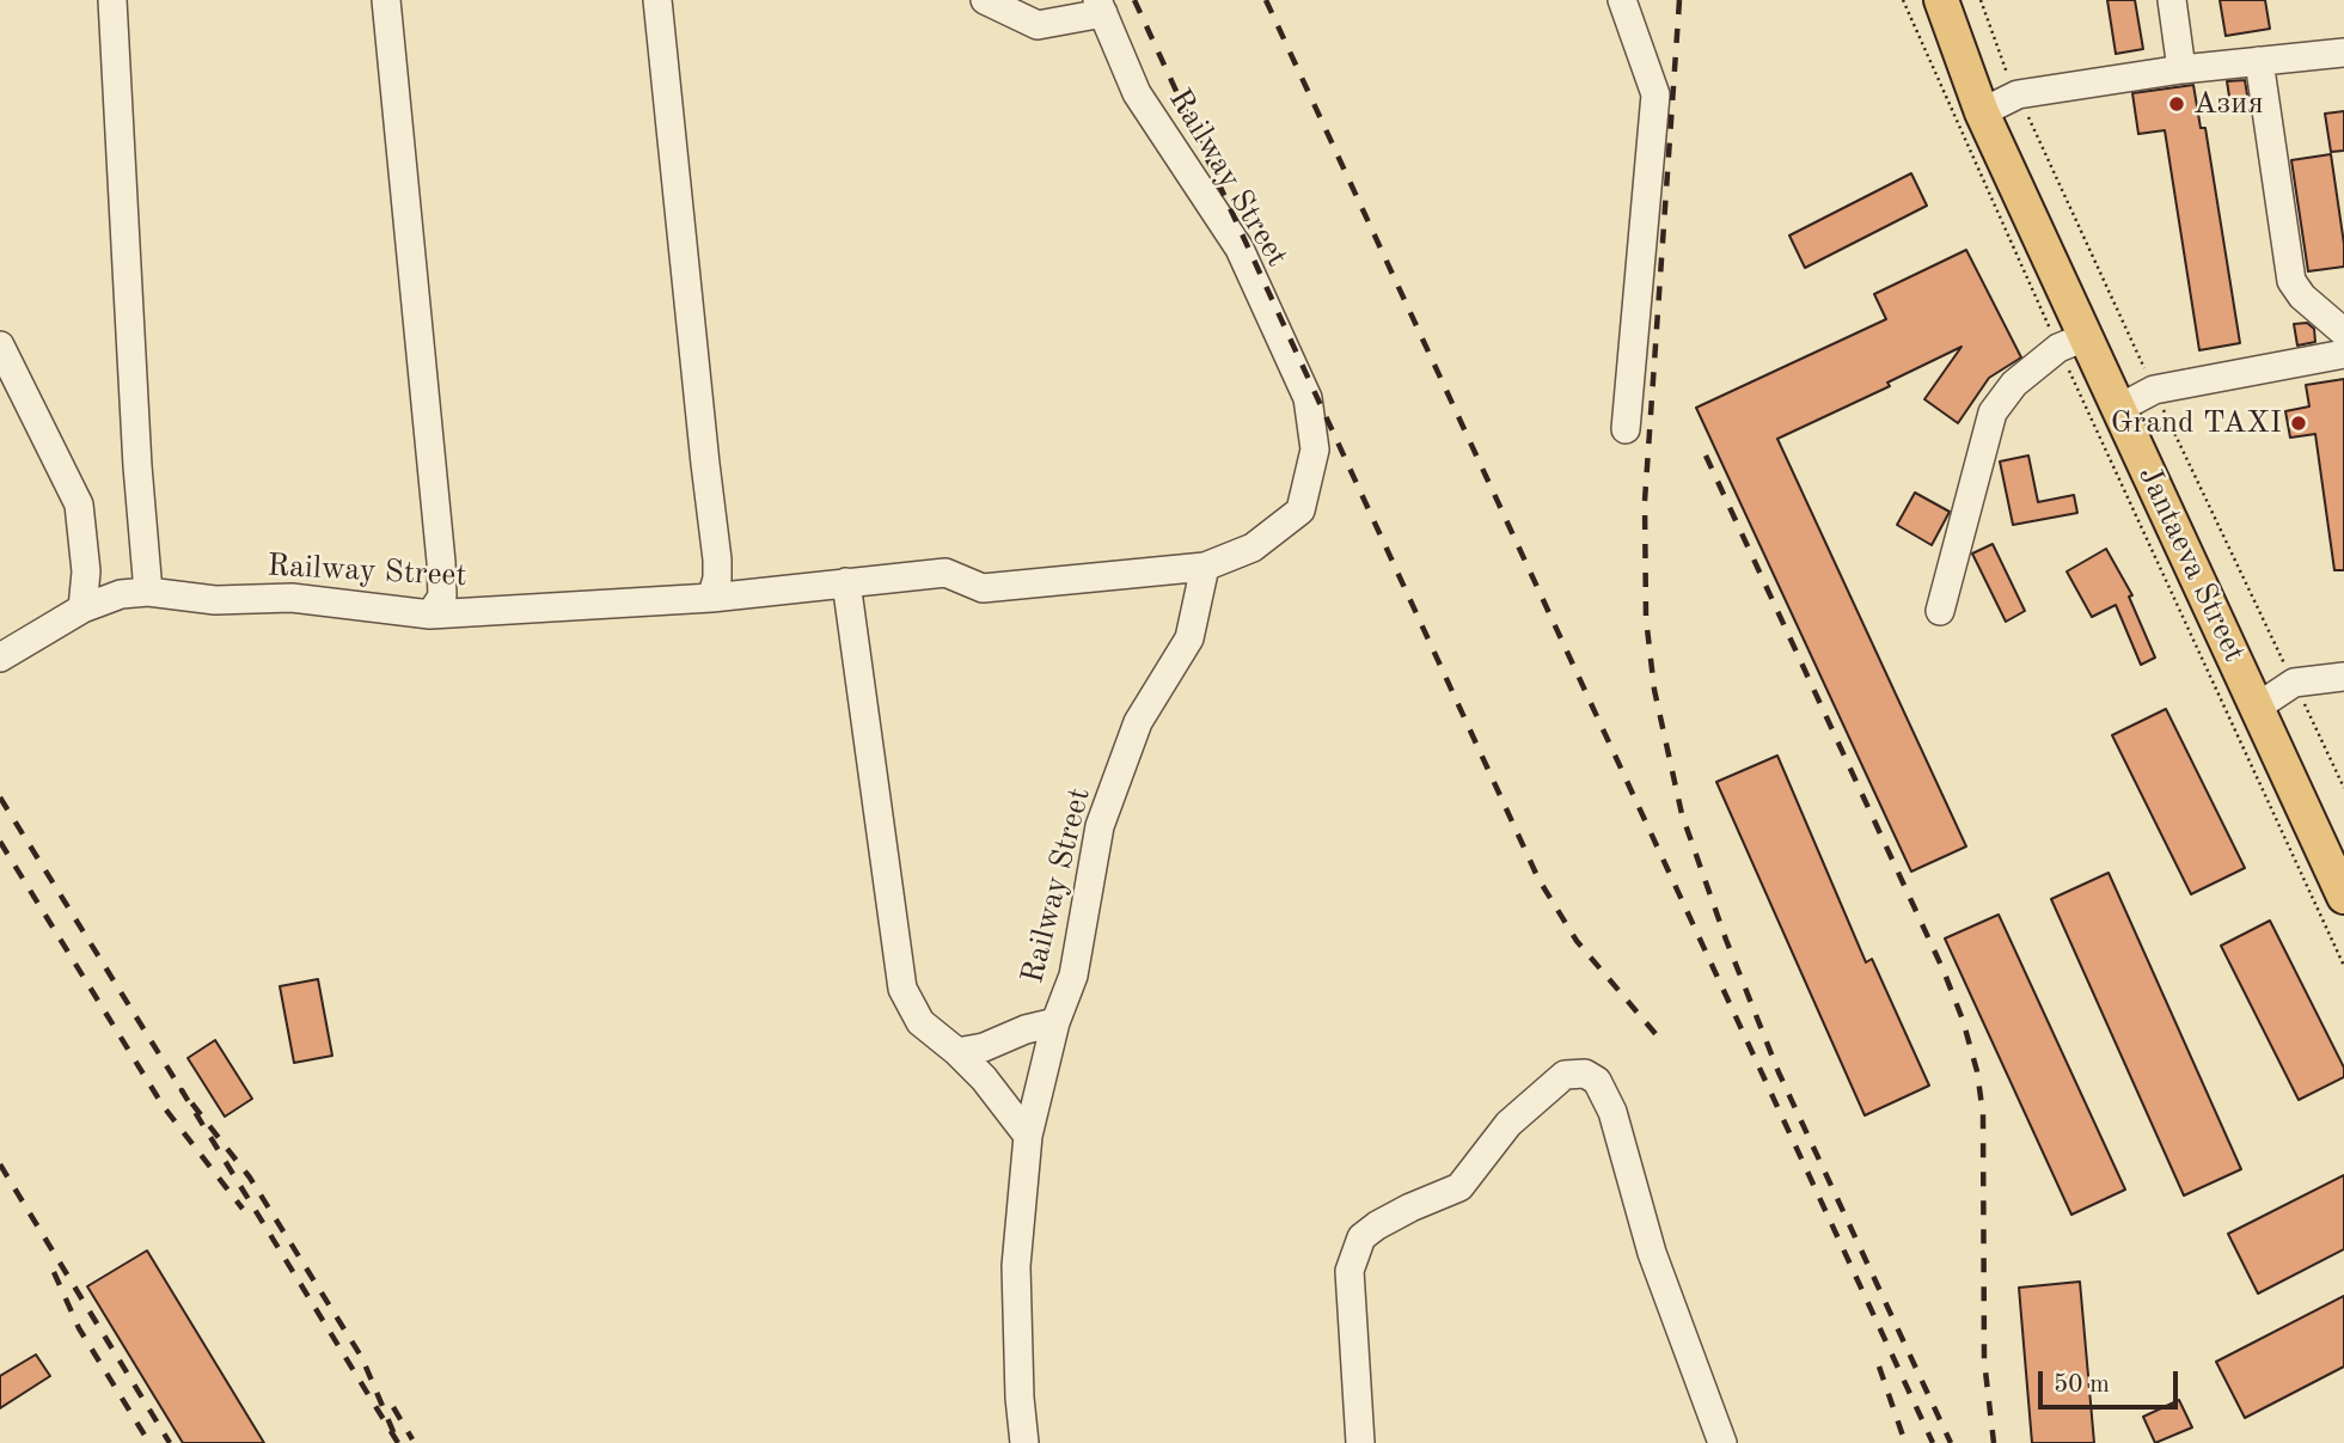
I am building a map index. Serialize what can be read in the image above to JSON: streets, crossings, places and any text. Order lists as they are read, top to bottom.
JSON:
{
  "streets": {
    "main road": ["Jantaeva Street"],
    "street": ["Railway Street"]
  },
  "places": ["Азия", "Grand TAXI"],
  "scale_bar": "50 m"
}
